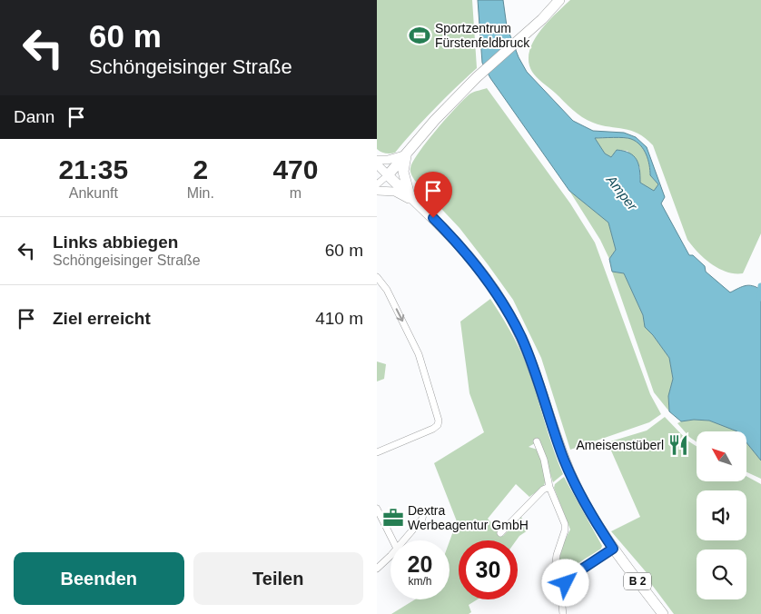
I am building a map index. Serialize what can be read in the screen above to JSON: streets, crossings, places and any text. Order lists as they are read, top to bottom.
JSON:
{
  "streets": {
    "main road": ["B 2"]
  },
  "water": ["Amper"],
  "places": {
    "sports": ["Sportzentrum Fürstenfeldbruck"],
    "restaurant": ["Ameisenstüberl"],
    "office": ["Dextra Werbeagentur GmbH"]
  },
  "north": "top left",
  "page": {
    "turn": ["60 m", "Schöngeisinger Straße"],
    "then": "Dann",
    "eta": [
      "21:35",
      "Ankunft",
      "2",
      "Min.",
      "470",
      "m"
    ],
    "list": [
      {
        "name": "Links abbiegen",
        "note": "Schöngeisinger Straße",
        "value": "60 m"
      },
      {
        "name": "Ziel erreicht",
        "value": "410 m"
      }
    ],
    "speed": "20 km/h",
    "limit": "30",
    "buttons": ["Beenden", "Teilen"]
  }
}
